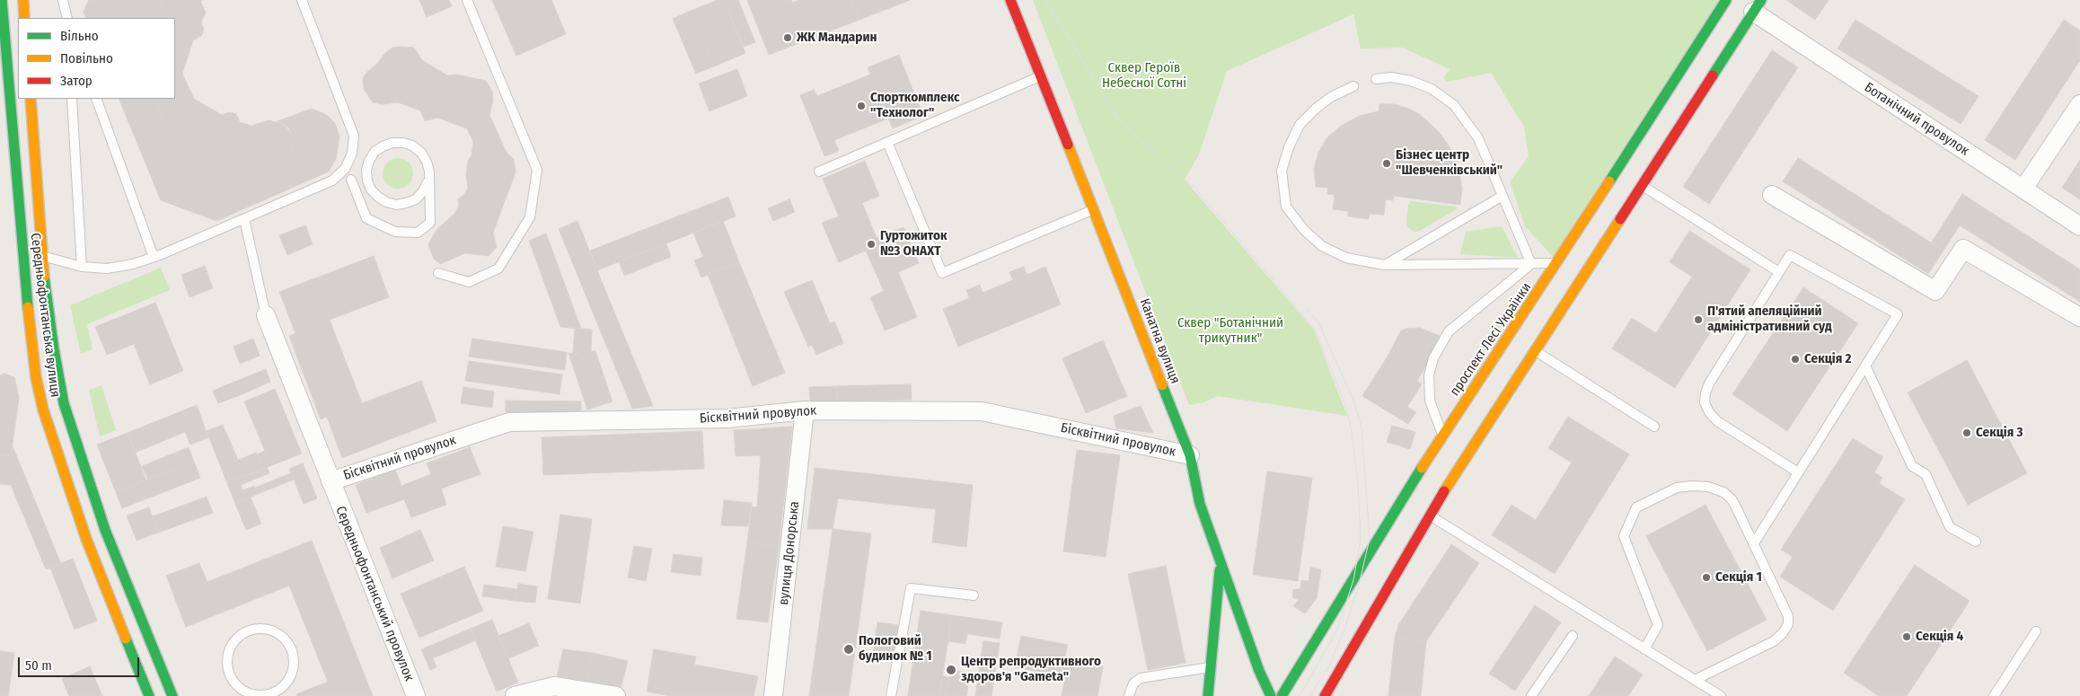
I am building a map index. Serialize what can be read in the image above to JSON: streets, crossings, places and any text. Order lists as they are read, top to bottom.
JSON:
{
  "streets": {
    "main road": ["Середньофонтанська вулиця", "проспект Лесі Українки", "Канатна вулиця"],
    "street": [
      "Ботанічний провулок",
      "Бісквітний провулок",
      "вулиця Донорська",
      "Середньофонтанський провулок"
    ]
  },
  "crossings": [
    ["Канатна вулиця", "Бісквітний провулок"],
    ["Бісквітний провулок", "вулиця Донорська"],
    ["Бісквітний провулок", "Середньофонтанський провулок"]
  ],
  "parks": ["Сквер Героїв Небесної Сотні", "Сквер \"Ботанічний трикутник\""],
  "places": [
    "ЖК Мандарин",
    "Спорткомплекс \"Технолог\"",
    "Бізнес центр \"Шевченківський\"",
    "Гуртожиток №3 ОНАХТ",
    "П'ятий апеляційний адміністративний суд",
    "Секція 2",
    "Секція 3",
    "Секція 1",
    "Секція 4",
    "Пологовий будинок № 1",
    "Центр репродуктивного здоров'я \"Gameta\""
  ],
  "legend": ["Вільно", "Повільно", "Затор"],
  "scale_bar": "50 m"
}
